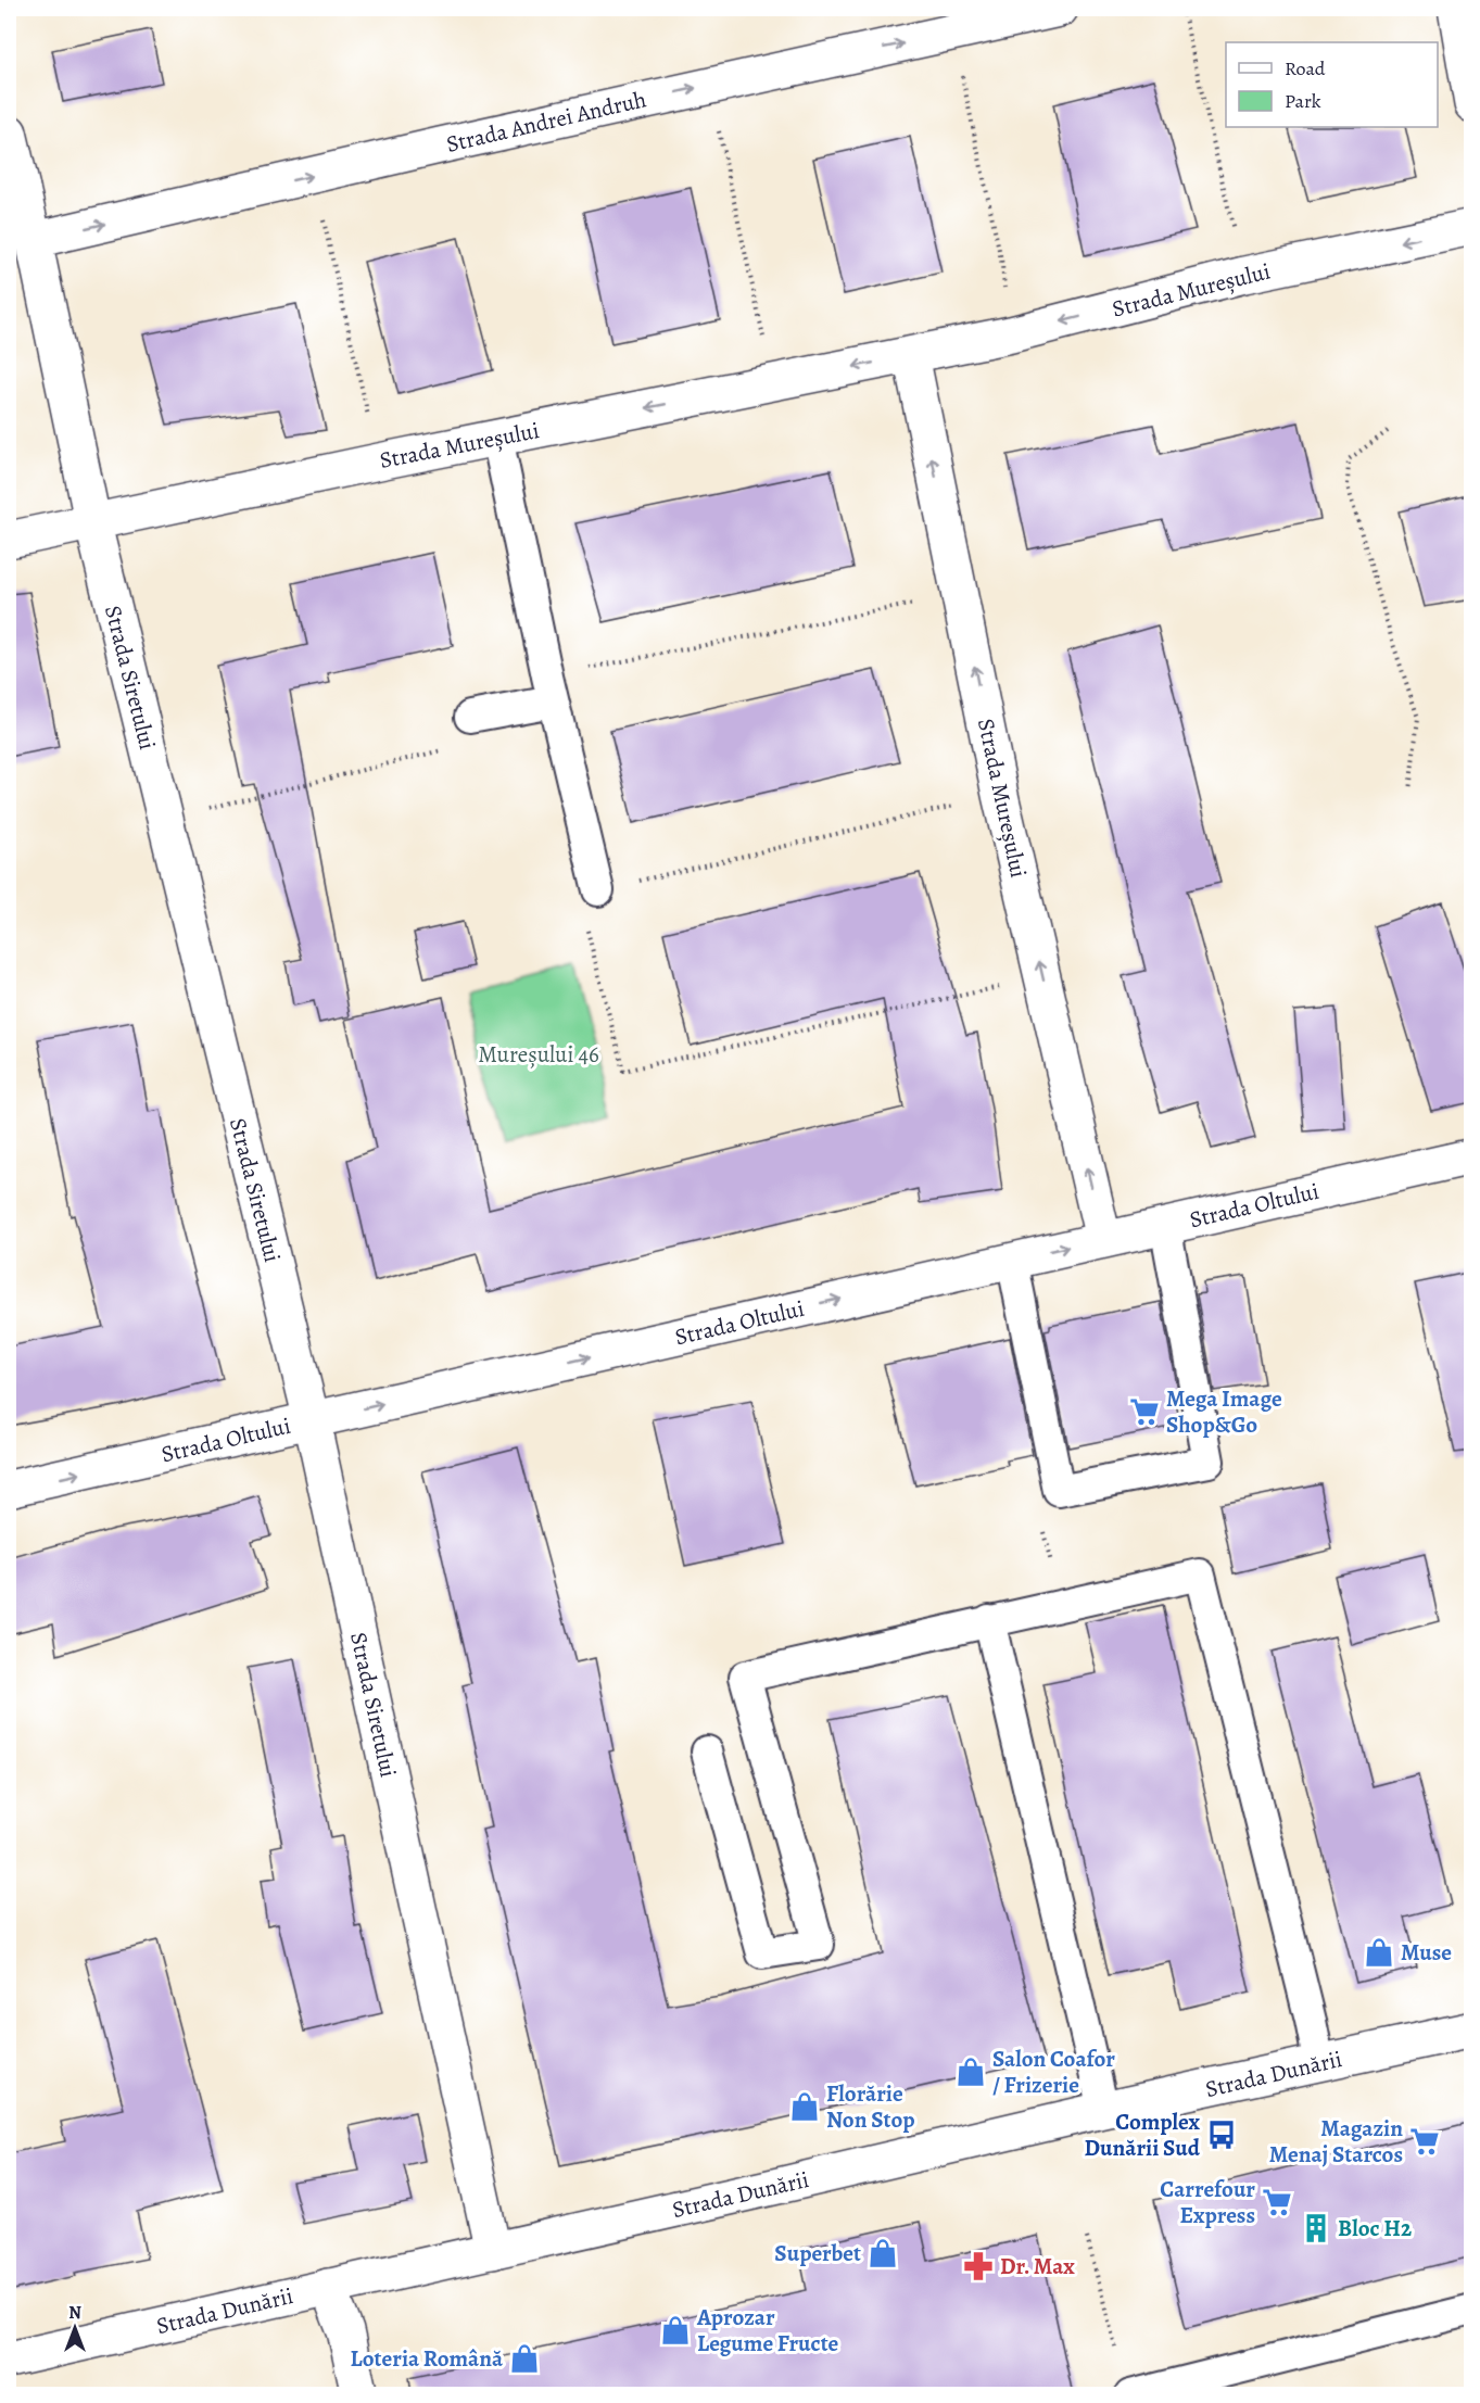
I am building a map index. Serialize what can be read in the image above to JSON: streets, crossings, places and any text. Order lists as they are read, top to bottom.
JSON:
{
  "streets": {
    "street": [
      "Strada Andrei Andruh",
      "Strada Mureșului",
      "Strada Siretului",
      "Strada Oltului",
      "Strada Dunării"
    ]
  },
  "crossings": [
    ["Strada Andrei Andruh", "Strada Siretului"],
    ["Strada Mureșului", "Strada Siretului"],
    ["Strada Mureșului", "Strada Oltului"],
    ["Strada Siretului", "Strada Oltului"],
    ["Strada Siretului", "Strada Dunării"]
  ],
  "one_way": ["Strada Andrei Andruh", "Strada Oltului"],
  "parks": ["Mureșului 46"],
  "places": {
    "supermarket": ["Mega Image Shop&Go", "Magazin Menaj Starcos", "Carrefour Express"],
    "shop": [
      "Muse",
      "Salon Coafor / Frizerie",
      "Florărie Non Stop",
      "Superbet",
      "Aprozar Legume Fructe",
      "Loteria Română"
    ],
    "bus stop": ["Complex Dunării Sud"],
    "building": ["Bloc H2"],
    "pharmacy": ["Dr. Max"]
  },
  "legend": ["Road", "Park"],
  "north": "top"
}
